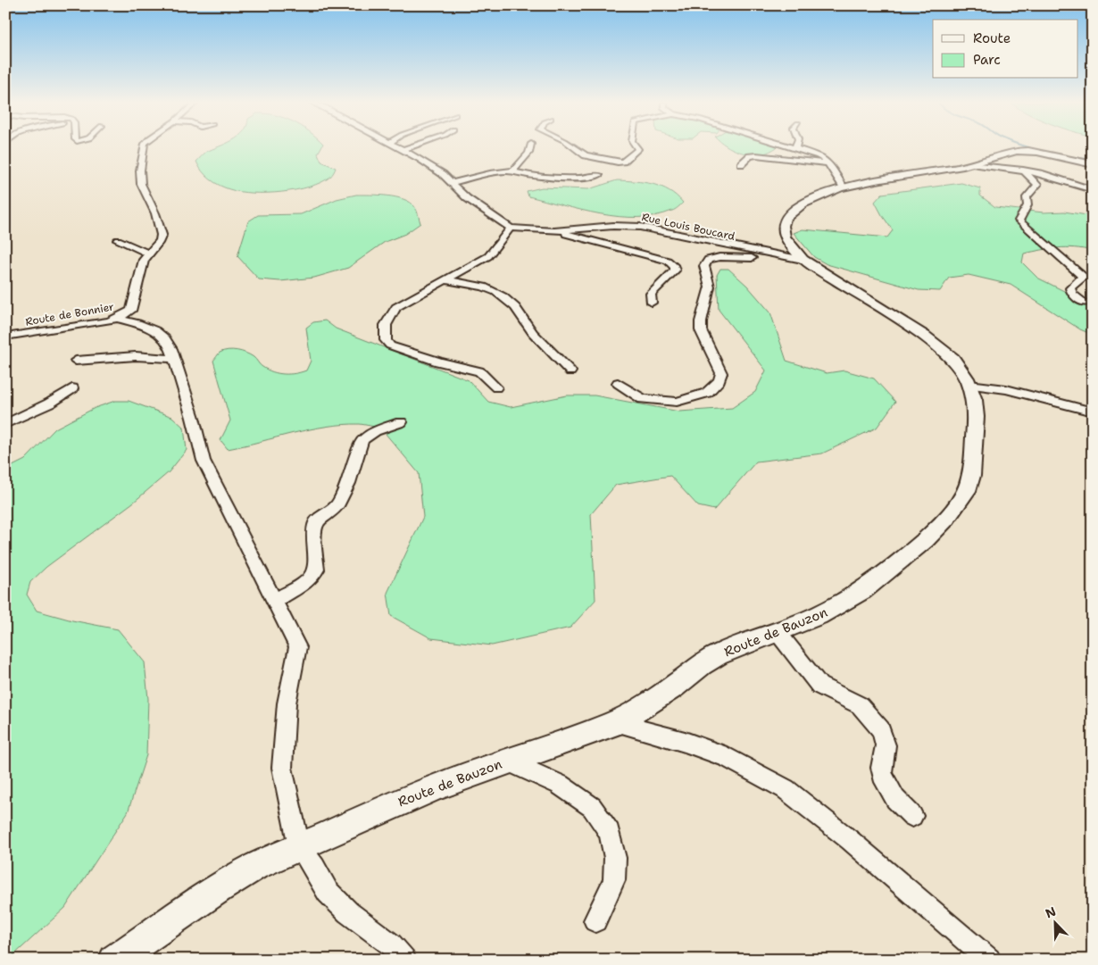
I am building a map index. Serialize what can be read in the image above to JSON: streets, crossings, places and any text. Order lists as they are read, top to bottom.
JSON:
{
  "streets": {
    "street": ["Rue Louis Boucard", "Route de Bonnier", "Route de Bauzon"]
  },
  "crossings": [
    ["Rue Louis Boucard", "Route de Bauzon"]
  ],
  "legend": ["Route", "Parc"],
  "north": "top left"
}
